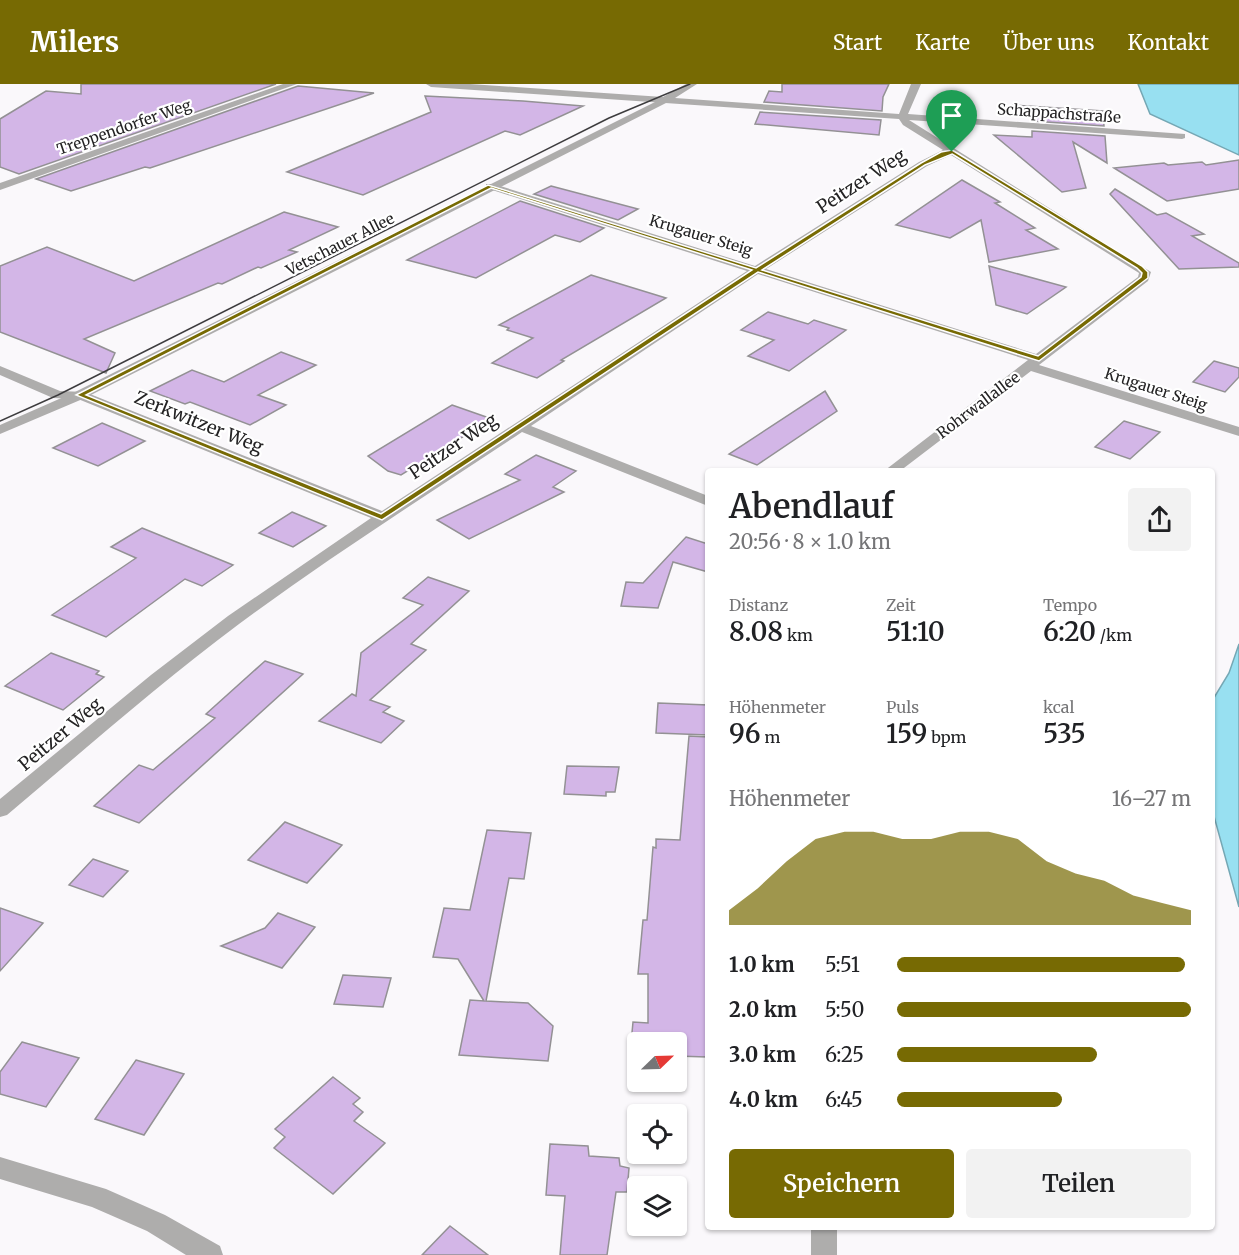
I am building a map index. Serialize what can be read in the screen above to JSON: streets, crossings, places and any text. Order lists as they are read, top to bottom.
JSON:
{
  "streets": {
    "street": [
      "Schappachstraße",
      "Treppendorfer Weg",
      "Peitzer Weg",
      "Krugauer Steig",
      "Vetschauer Allee",
      "Rohrwallallee",
      "Zerkwitzer Weg"
    ]
  },
  "crossings": [
    ["Schappachstraße", "Vetschauer Allee"],
    ["Schappachstraße", "Rohrwallallee"],
    ["Peitzer Weg", "Krugauer Steig"],
    ["Peitzer Weg", "Rohrwallallee"],
    ["Peitzer Weg", "Zerkwitzer Weg"],
    ["Krugauer Steig", "Vetschauer Allee"],
    ["Krugauer Steig", "Rohrwallallee"],
    ["Vetschauer Allee", "Zerkwitzer Weg"]
  ],
  "north": "top right",
  "page": {
    "header": "Milers",
    "nav": [
      "Start",
      "Karte",
      "Über uns",
      "Kontakt"
    ],
    "heading": ["Abendlauf", "20:56 · 8 × 1.0 km"],
    "stats": [
      ["Distanz", "8.08 km"],
      ["Zeit", "51:10"],
      ["Tempo", "6:20 /km"],
      ["Höhenmeter", "96 m"],
      ["Puls", "159 bpm"],
      ["kcal", "535"]
    ],
    "chart": ["Höhenmeter", "16–27 m"],
    "list": [
      {
        "name": "1.0 km",
        "note": "5:51"
      },
      {
        "name": "2.0 km",
        "note": "5:50"
      },
      {
        "name": "3.0 km",
        "note": "6:25"
      },
      {
        "name": "4.0 km",
        "note": "6:45"
      }
    ],
    "buttons": ["Speichern", "Teilen"]
  }
}
